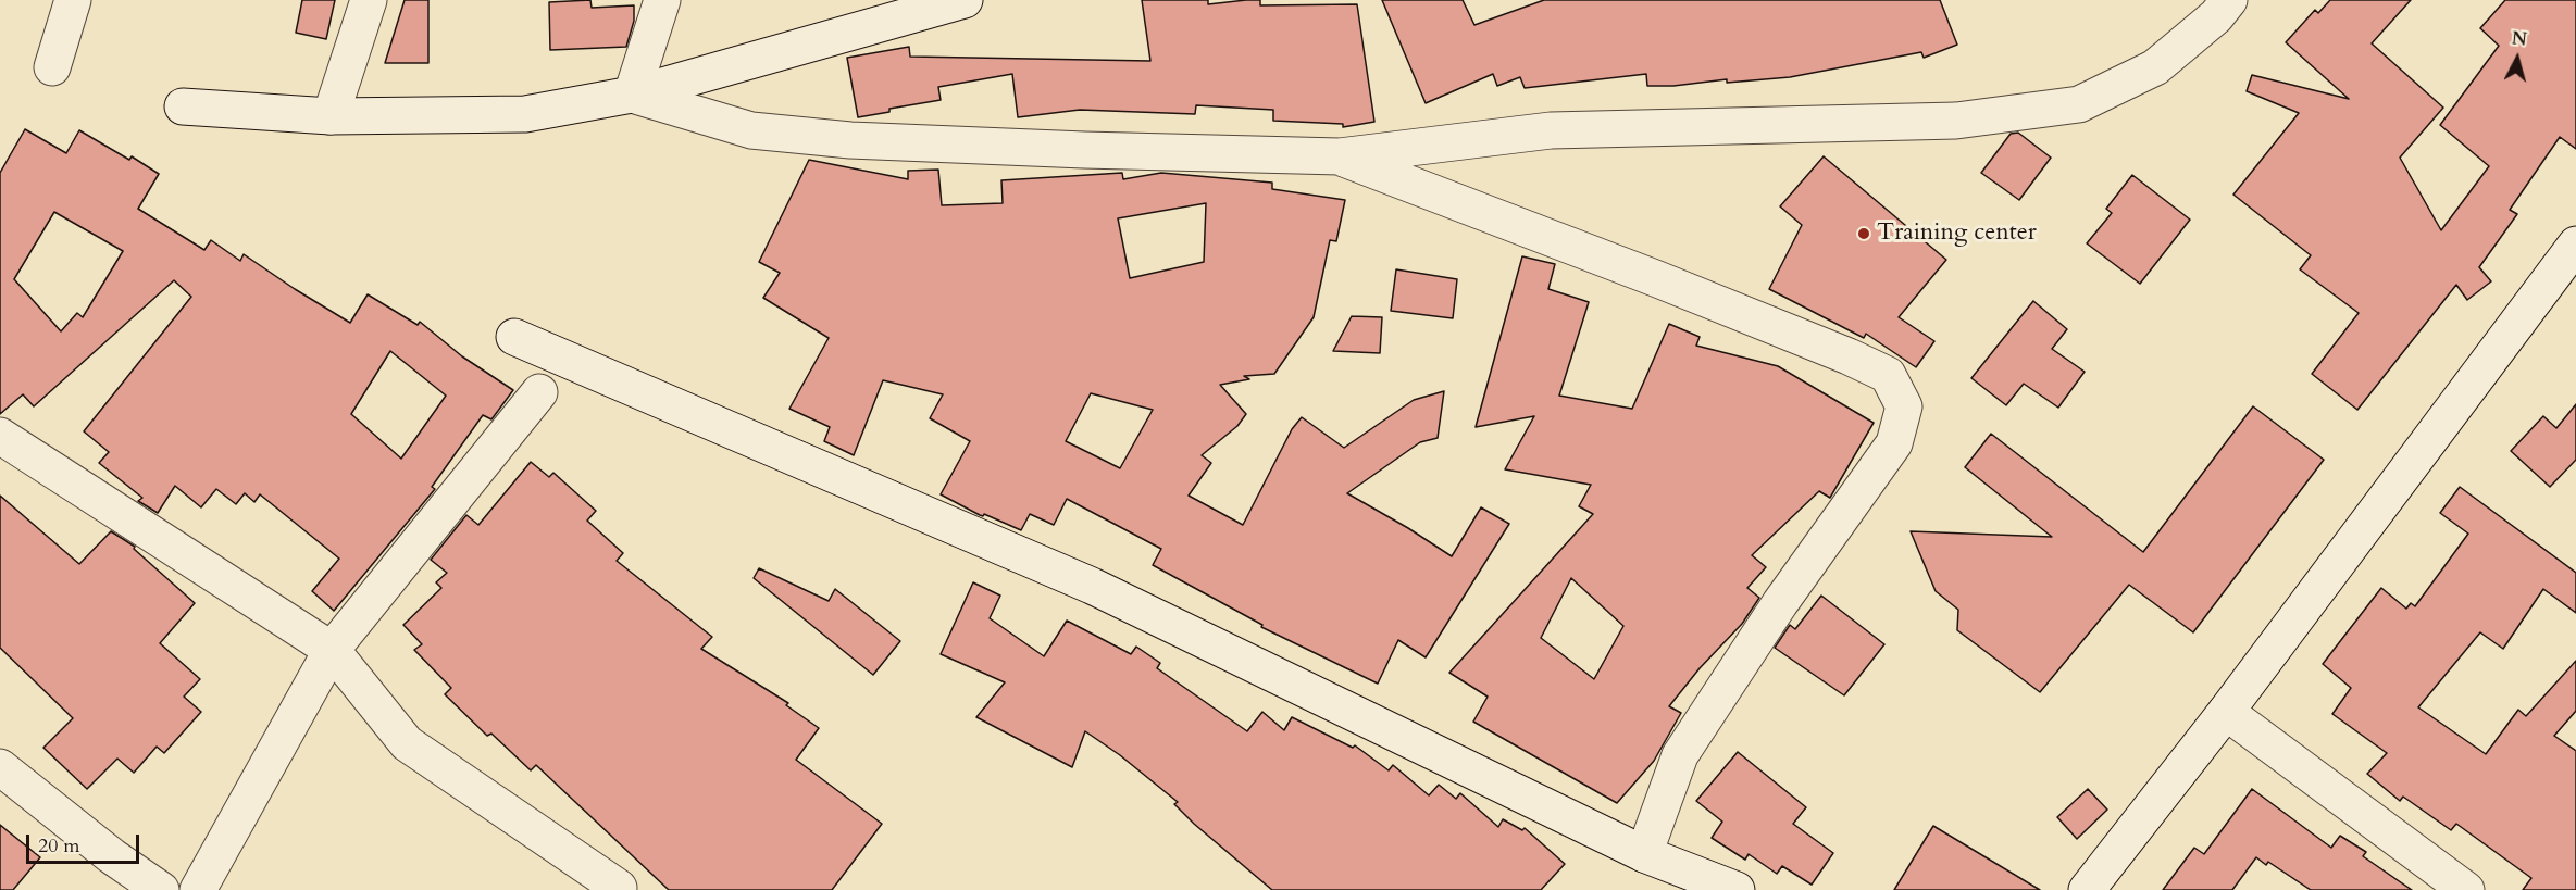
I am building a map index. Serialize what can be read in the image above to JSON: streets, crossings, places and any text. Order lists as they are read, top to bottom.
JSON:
{
  "places": ["Training center"],
  "scale_bar": "20 m",
  "north": "top"
}
